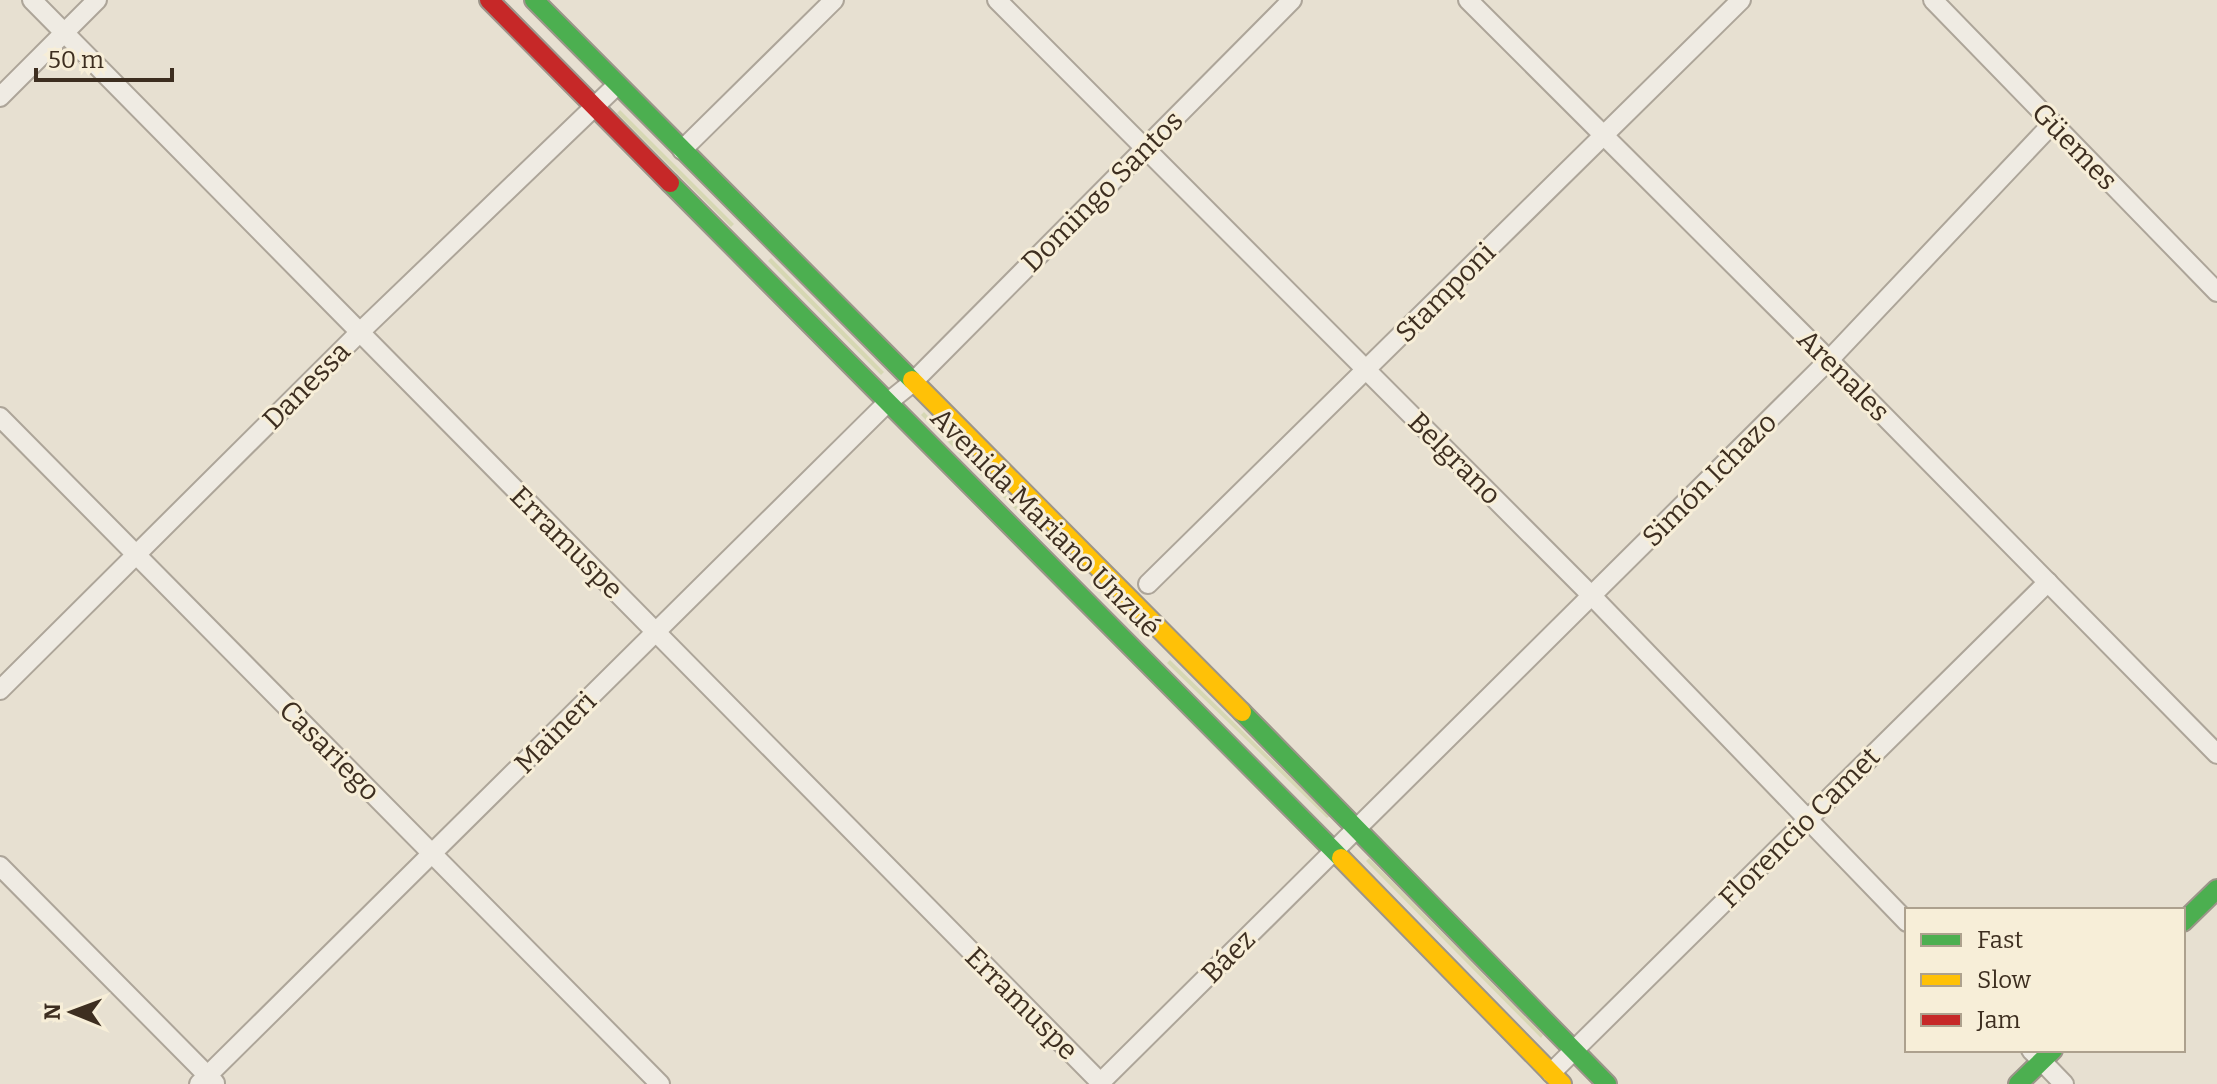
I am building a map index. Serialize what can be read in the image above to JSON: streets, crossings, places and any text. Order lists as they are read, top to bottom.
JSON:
{
  "streets": {
    "main road": ["Avenida Mariano Unzué"],
    "street": [
      "Güemes",
      "Domingo Santos",
      "Stamponi",
      "Arenales",
      "Danessa",
      "Belgrano",
      "Simón Ichazo",
      "Erramuspe",
      "Maineri",
      "Casariego",
      "Florencio Camet",
      "Báez"
    ]
  },
  "crossings": [
    ["Güemes", "Simón Ichazo"],
    ["Domingo Santos", "Belgrano"],
    ["Domingo Santos", "Avenida Mariano Unzué"],
    ["Domingo Santos", "Maineri"],
    ["Stamponi", "Arenales"],
    ["Stamponi", "Belgrano"],
    ["Arenales", "Simón Ichazo"],
    ["Arenales", "Florencio Camet"],
    ["Danessa", "Avenida Mariano Unzué"],
    ["Danessa", "Erramuspe"],
    ["Danessa", "Casariego"],
    ["Belgrano", "Simón Ichazo"],
    ["Belgrano", "Florencio Camet"],
    ["Simón Ichazo", "Avenida Mariano Unzué"],
    ["Simón Ichazo", "Báez"],
    ["Avenida Mariano Unzué", "Maineri"],
    ["Avenida Mariano Unzué", "Florencio Camet"],
    ["Avenida Mariano Unzué", "Báez"],
    ["Erramuspe", "Maineri"],
    ["Erramuspe", "Báez"],
    ["Maineri", "Casariego"]
  ],
  "legend": ["Fast", "Slow", "Jam"],
  "scale_bar": "50 m",
  "north": "left"
}
